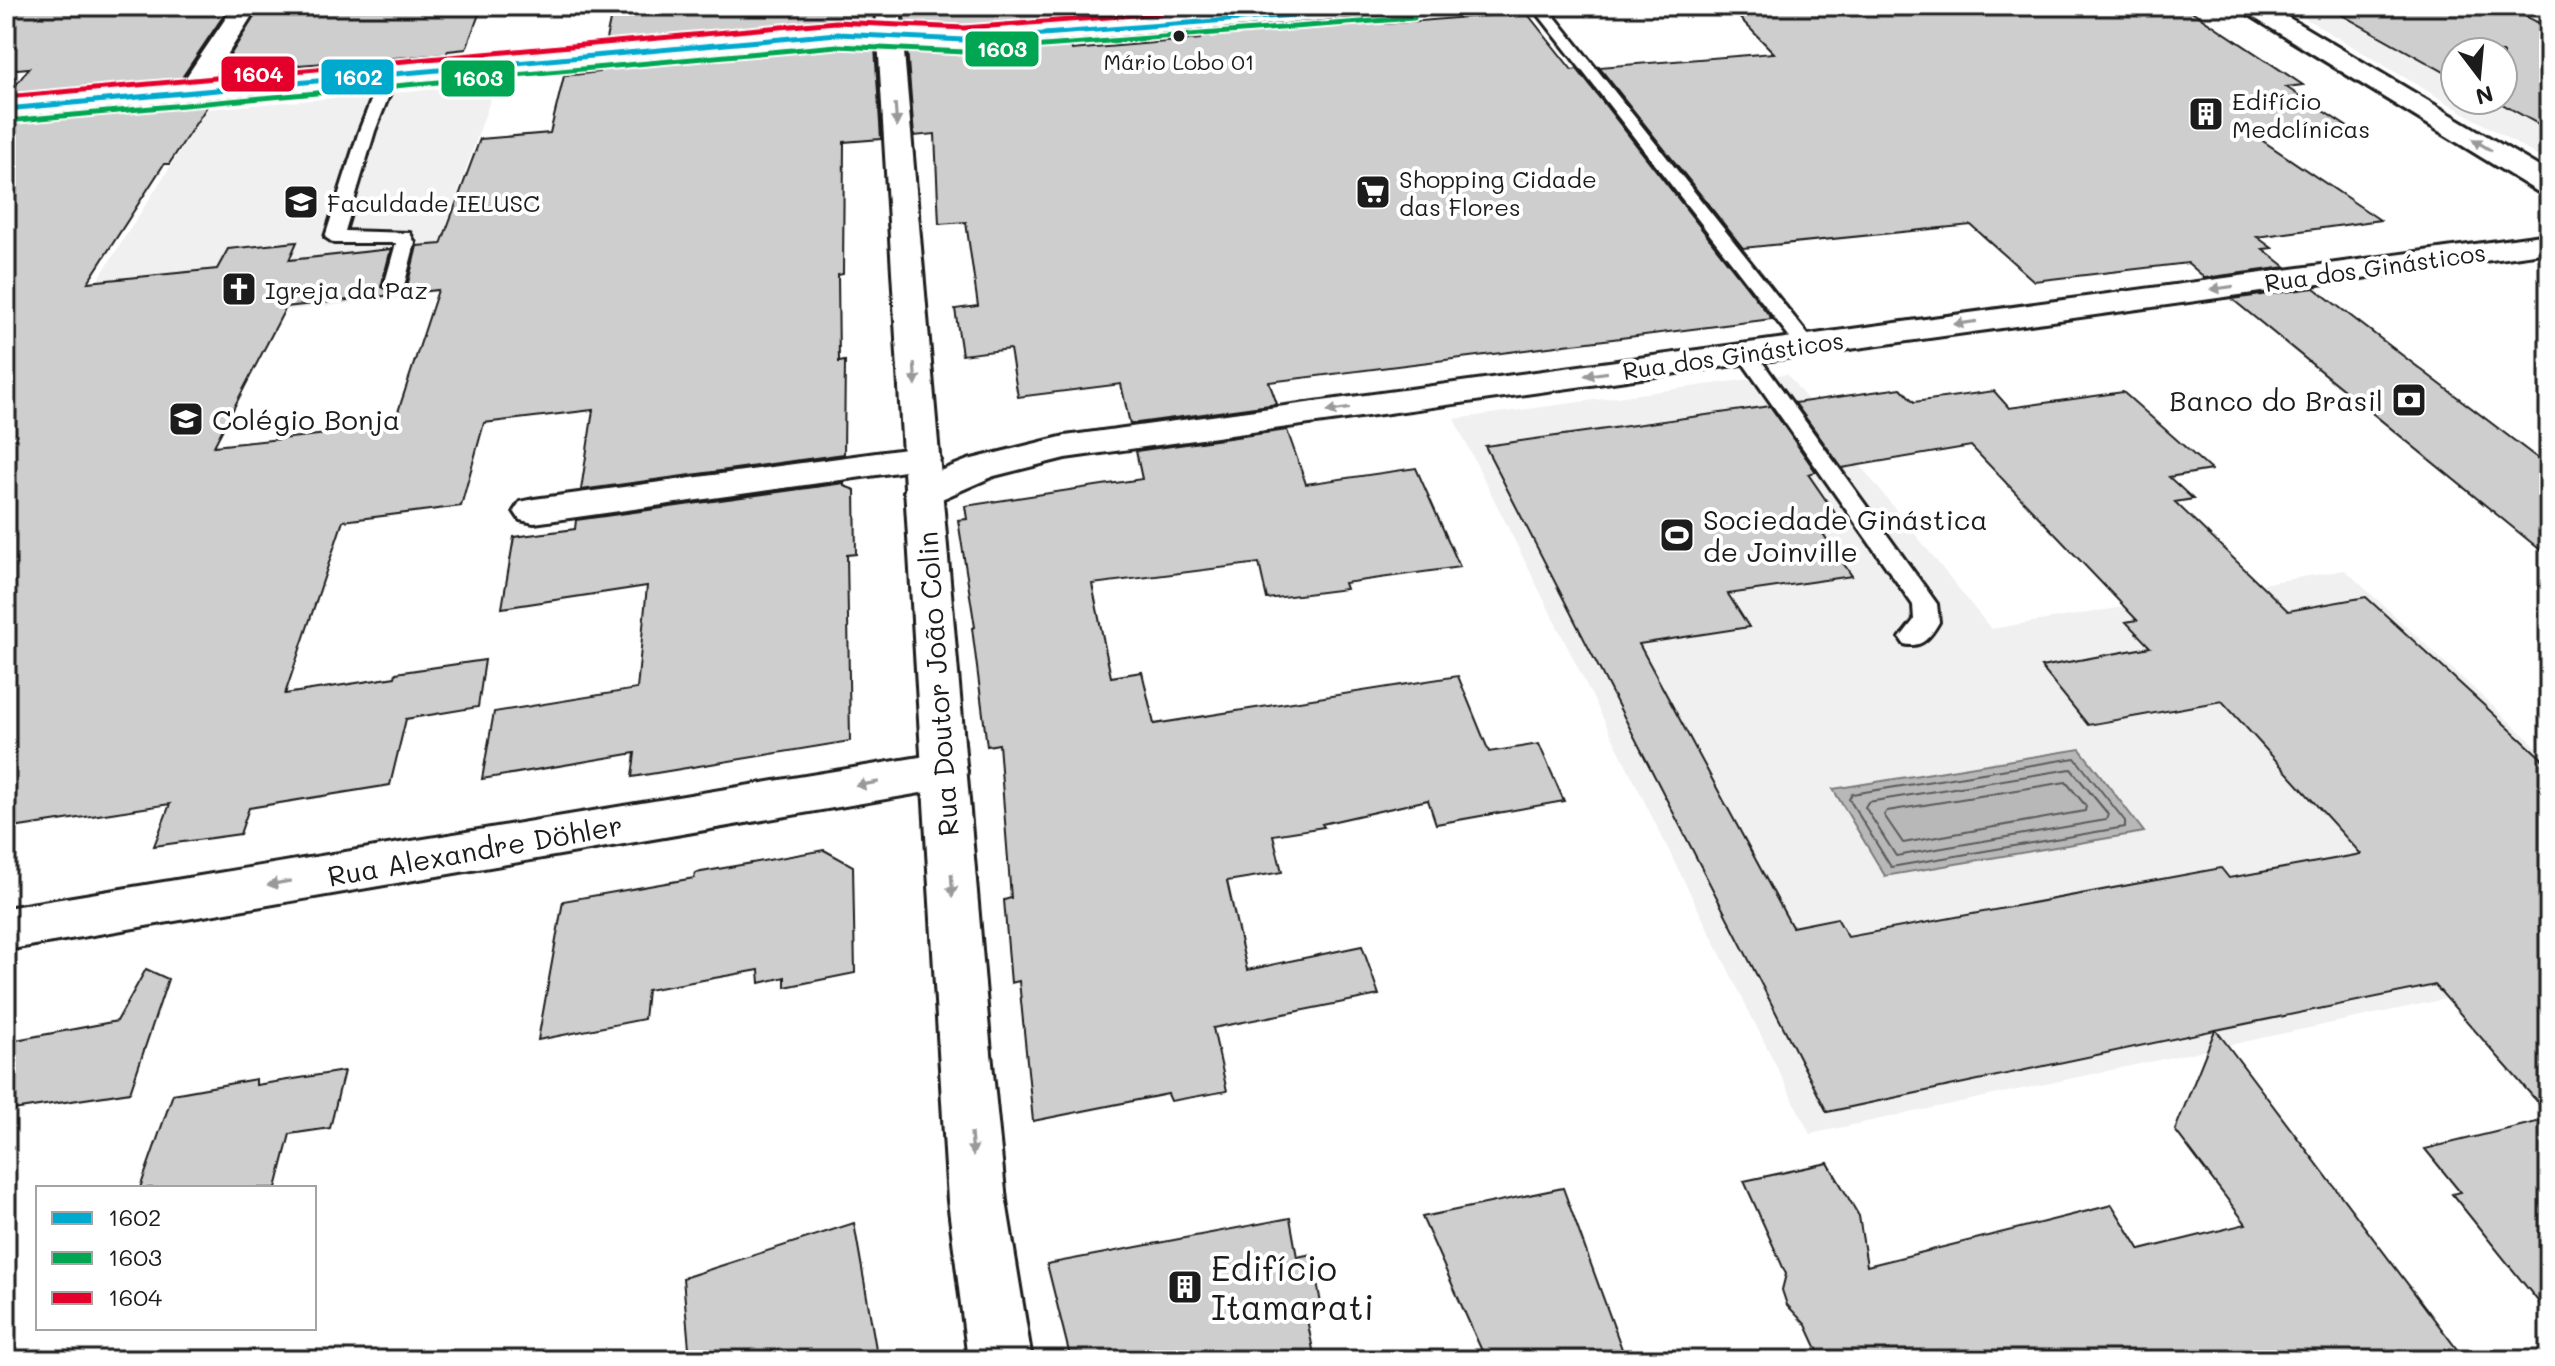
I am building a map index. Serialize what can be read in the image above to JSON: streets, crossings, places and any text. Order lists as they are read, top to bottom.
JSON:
{
  "streets": {
    "main road": ["Rua dos Ginásticos", "Rua Doutor João Colin", "Rua Alexandre Döhler"]
  },
  "crossings": [
    ["Rua dos Ginásticos", "Rua Doutor João Colin"],
    ["Rua Doutor João Colin", "Rua Alexandre Döhler"]
  ],
  "one_way": ["Rua dos Ginásticos", "Rua Doutor João Colin", "Rua Alexandre Döhler"],
  "places": {
    "other": ["Mário Lobo 01"],
    "building": ["Edifício Medclínicas", "Edifício Itamarati"],
    "supermarket": ["Shopping Cidade das Flores"],
    "school or university": ["Faculdade IELUSC", "Colégio Bonja"],
    "church": ["Igreja da Paz"],
    "bank": ["Banco do Brasil"],
    "sports": ["Sociedade Ginástica de Joinville"]
  },
  "lines": ["transit line 1602", "transit line 1604", "transit line 1603"],
  "legend": ["1602", "1603", "1604"],
  "north": "bottom"
}
